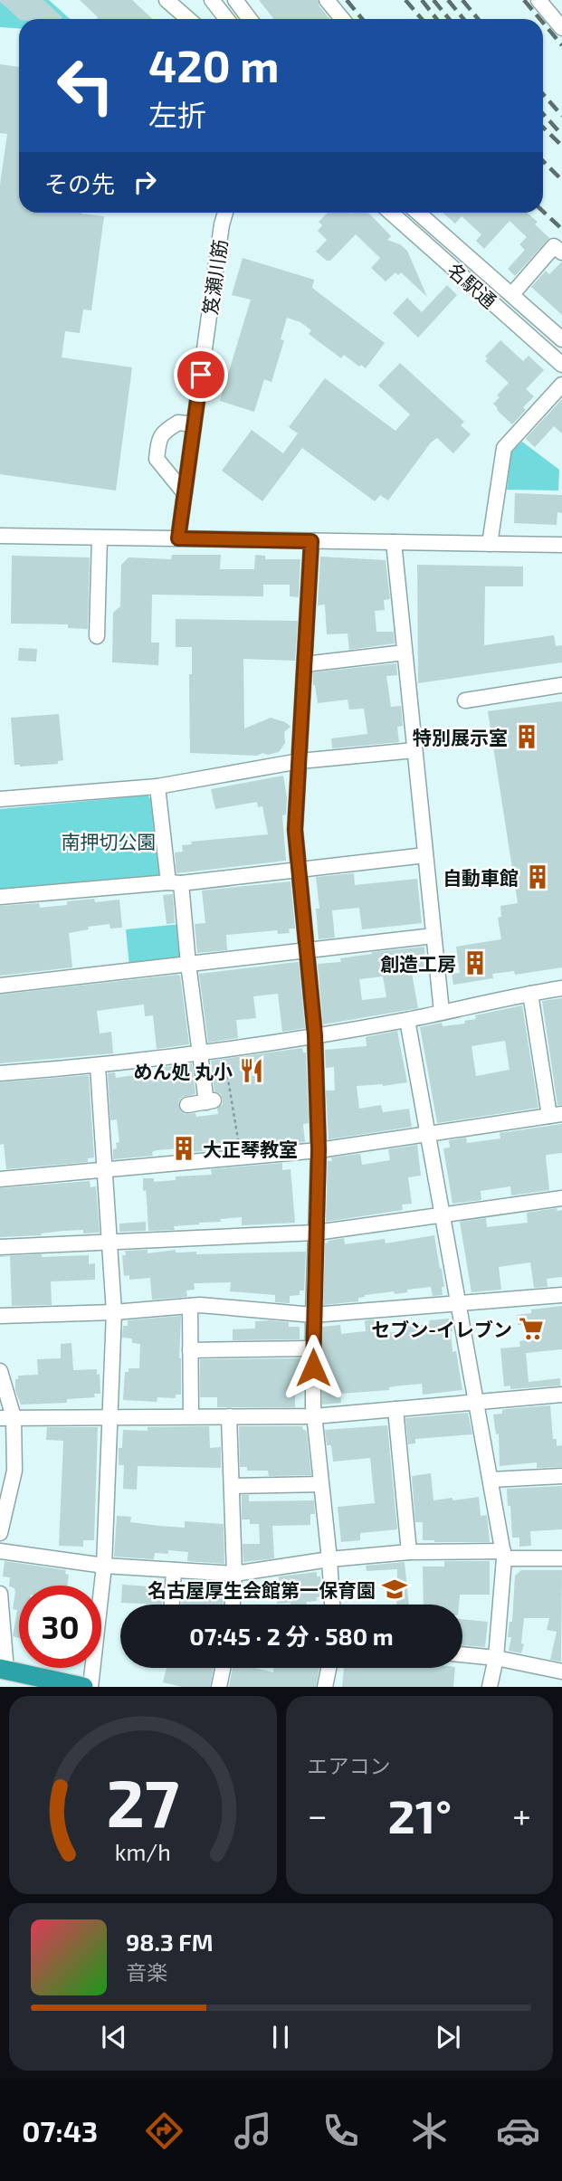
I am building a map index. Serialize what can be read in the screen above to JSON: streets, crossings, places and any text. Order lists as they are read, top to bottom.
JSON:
{
  "streets": {
    "street": ["笈瀬川筋", "名駅通"]
  },
  "parks": ["南押切公園"],
  "places": {
    "building": [
      "特別展示室",
      "自動車館",
      "創造工房",
      "大正琴教室"
    ],
    "restaurant": ["めん処 丸小"],
    "supermarket": ["セブン-イレブン"],
    "school or university": ["名古屋厚生会館第一保育園"]
  },
  "page": {
    "turn": ["420 m", "左折"],
    "then": "その先",
    "limit": "30",
    "trip": "07:45 · 2 分 · 580 m",
    "tile": "エアコン",
    "heat": ["−", "21°", "+"],
    "song": ["98.3 FM", "音楽"],
    "tabs": "07:43",
    "gauge": ["27", "km/h"]
  }
}
